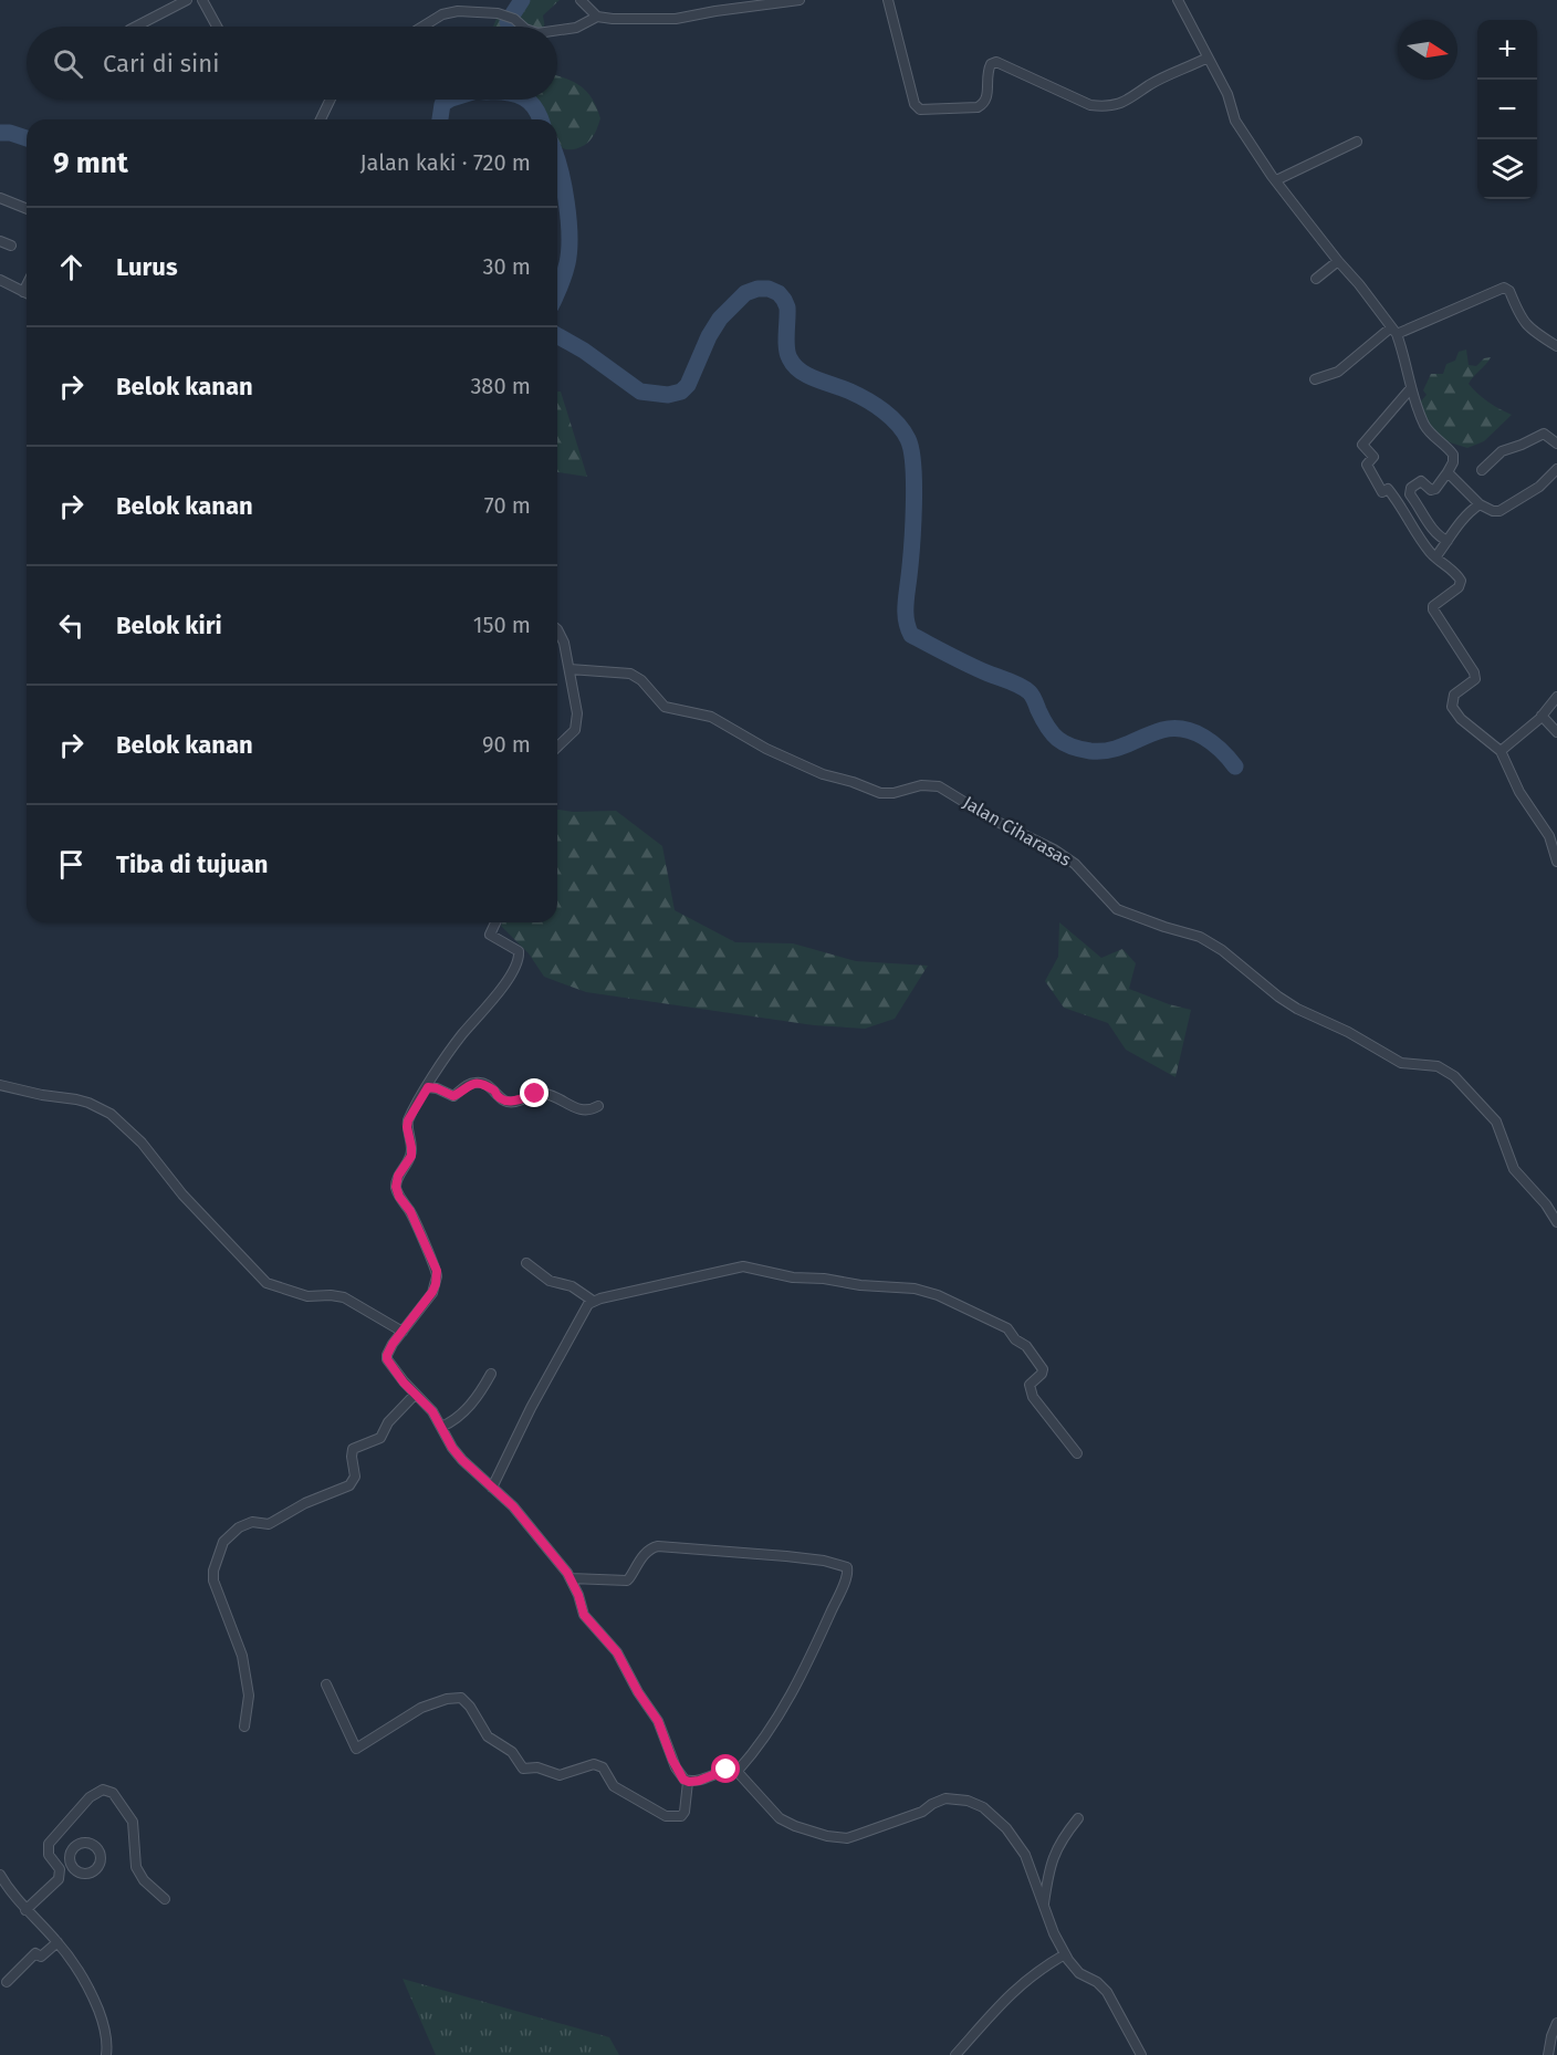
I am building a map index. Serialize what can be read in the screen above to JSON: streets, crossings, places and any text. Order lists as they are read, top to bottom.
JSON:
{
  "streets": {
    "street": ["Jalan Ciharasas"]
  },
  "north": "right",
  "page": {
    "map_buttons": ["+", "−"],
    "search": "Cari di sini",
    "heading": ["9 mnt", "Jalan kaki · 720 m"],
    "list": [
      ["Lurus", "30 m"],
      ["Belok kanan", "380 m"],
      ["Belok kanan", "70 m"],
      ["Belok kiri", "150 m"],
      ["Belok kanan", "90 m"],
      "Tiba di tujuan"
    ]
  }
}
